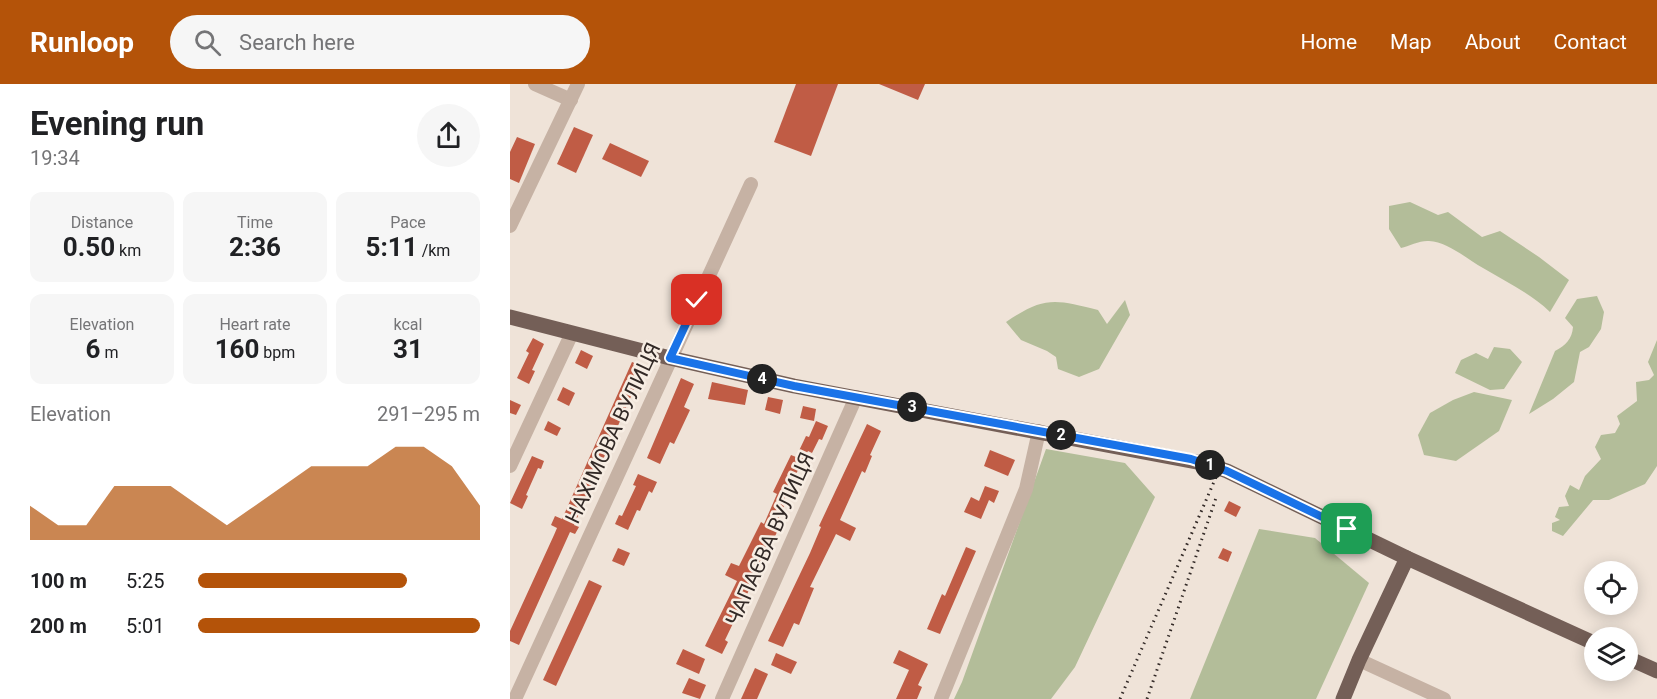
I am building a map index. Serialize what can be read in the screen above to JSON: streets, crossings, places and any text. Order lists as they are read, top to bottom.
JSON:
{
  "streets": {
    "street": ["НАХІМОВА ВУЛИЦЯ", "ЧАПАЄВА ВУЛИЦЯ"]
  },
  "page": {
    "header": "Runloop",
    "search": "Search here",
    "nav": [
      "Home",
      "Map",
      "About",
      "Contact"
    ],
    "heading": ["Evening run", "19:34"],
    "stats": [
      ["Distance", "0.50 km"],
      ["Time", "2:36"],
      ["Pace", "5:11 /km"],
      ["Elevation", "6 m"],
      ["Heart rate", "160 bpm"],
      ["kcal", "31"]
    ],
    "pins": [
      "4",
      "3",
      "2",
      "1"
    ],
    "chart": ["Elevation", "291–295 m"],
    "list": [
      {
        "name": "100 m",
        "note": "5:25"
      },
      {
        "name": "200 m",
        "note": "5:01"
      }
    ]
  }
}
